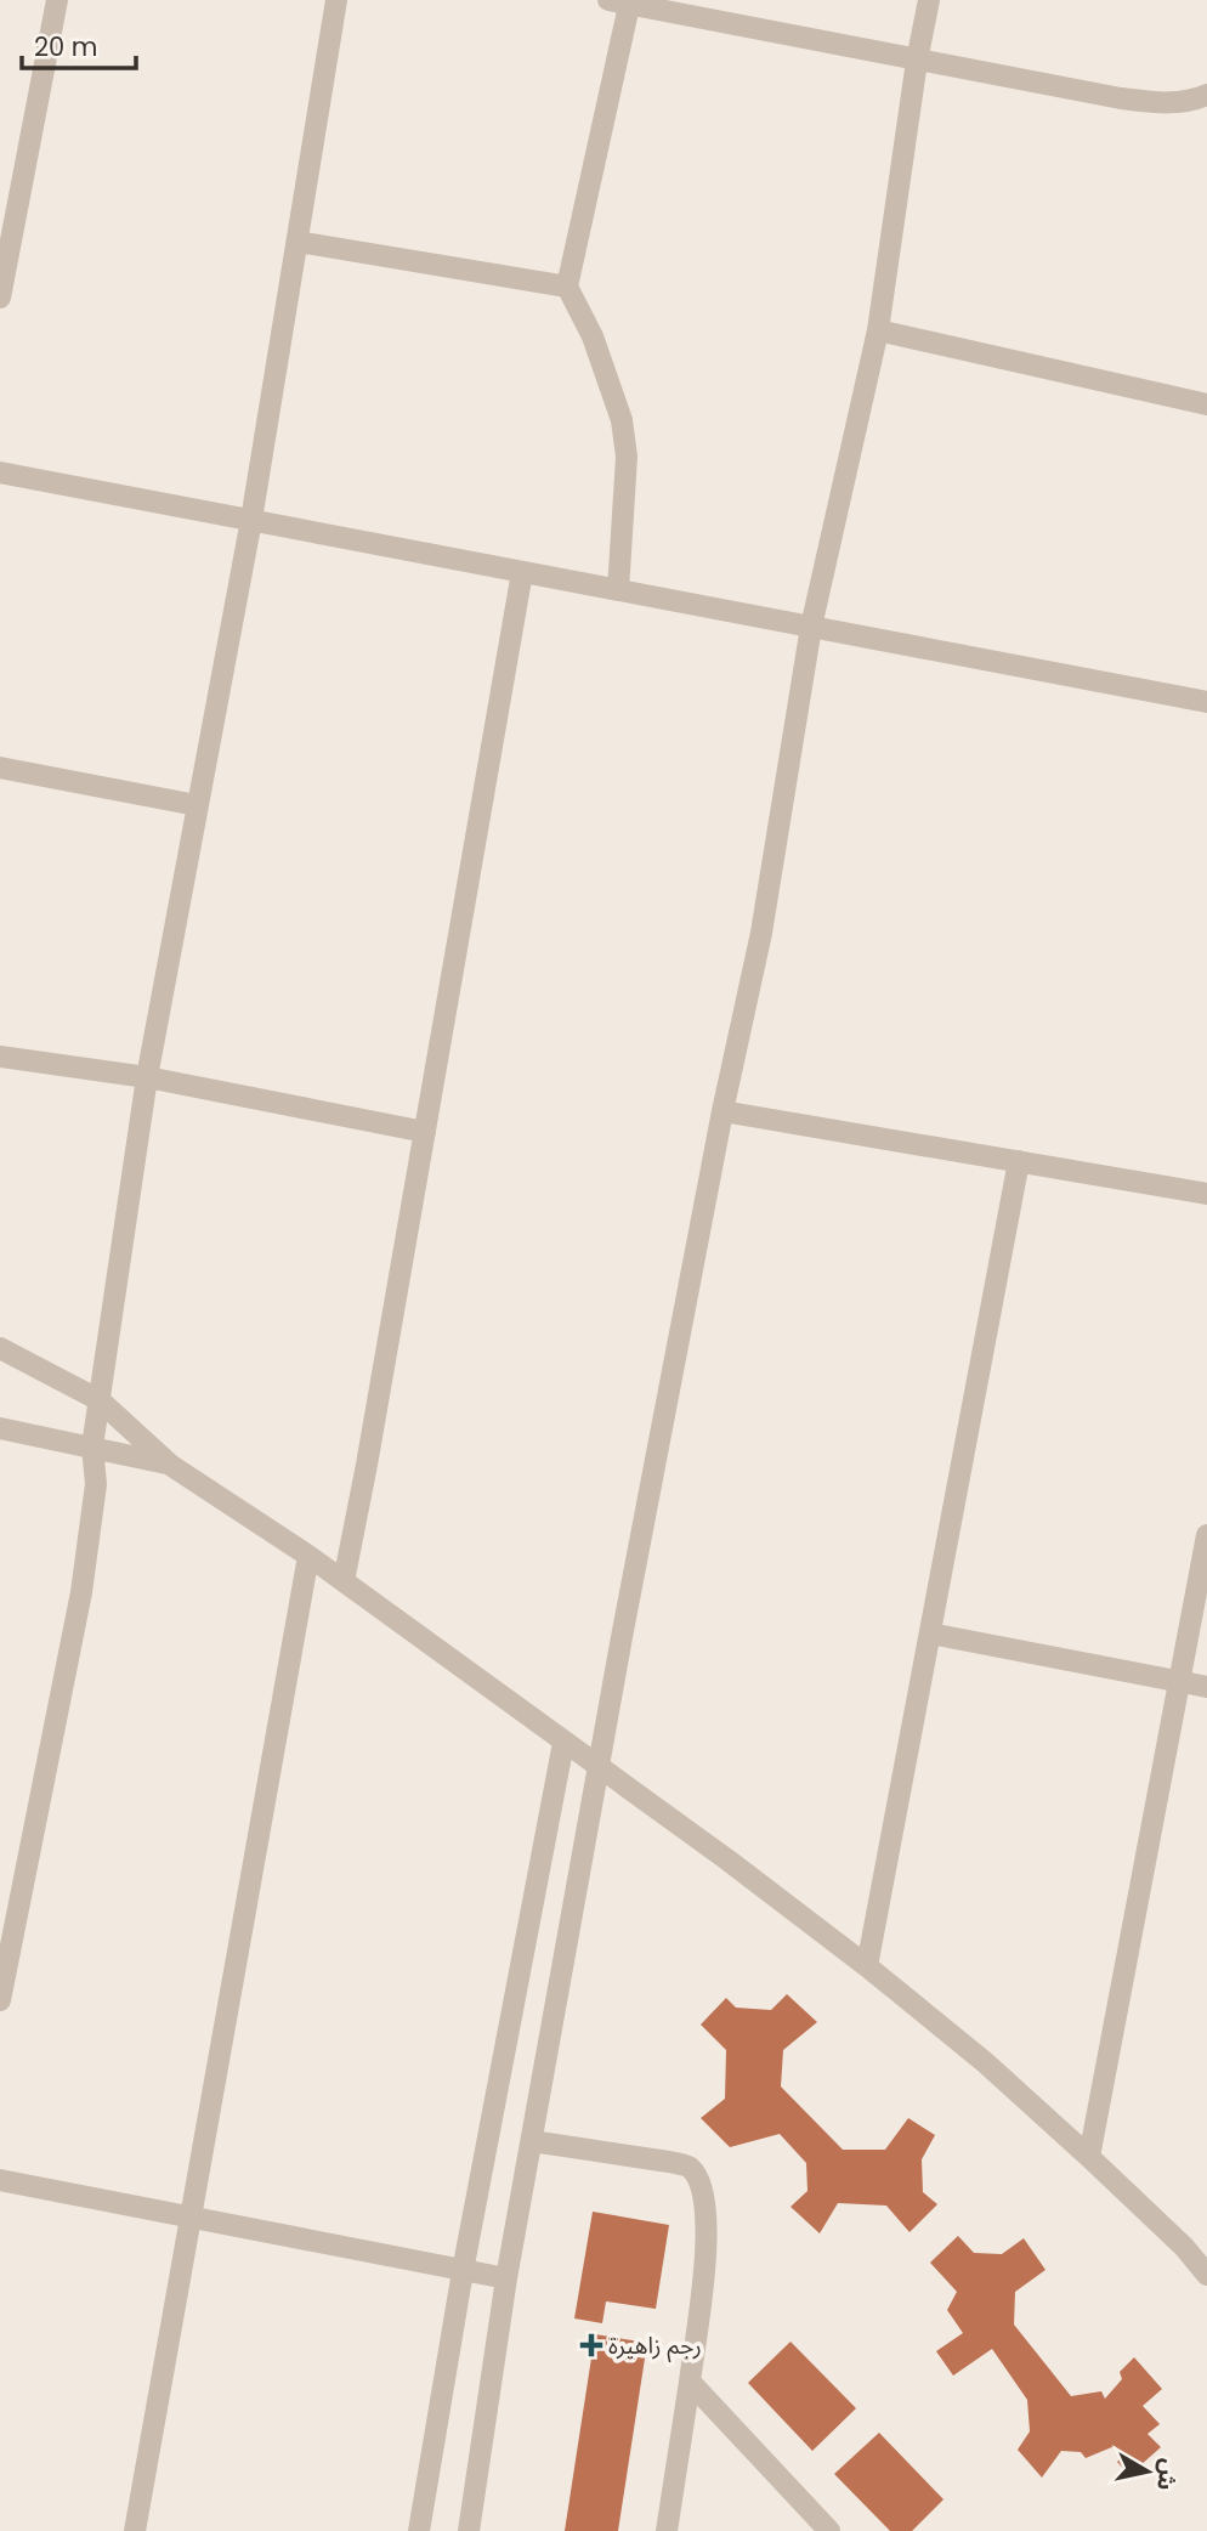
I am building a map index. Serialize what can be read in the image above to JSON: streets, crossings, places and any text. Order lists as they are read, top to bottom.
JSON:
{
  "places": {
    "health": ["رجم زاهيرة"]
  },
  "scale_bar": "20 m",
  "north": "right"
}
